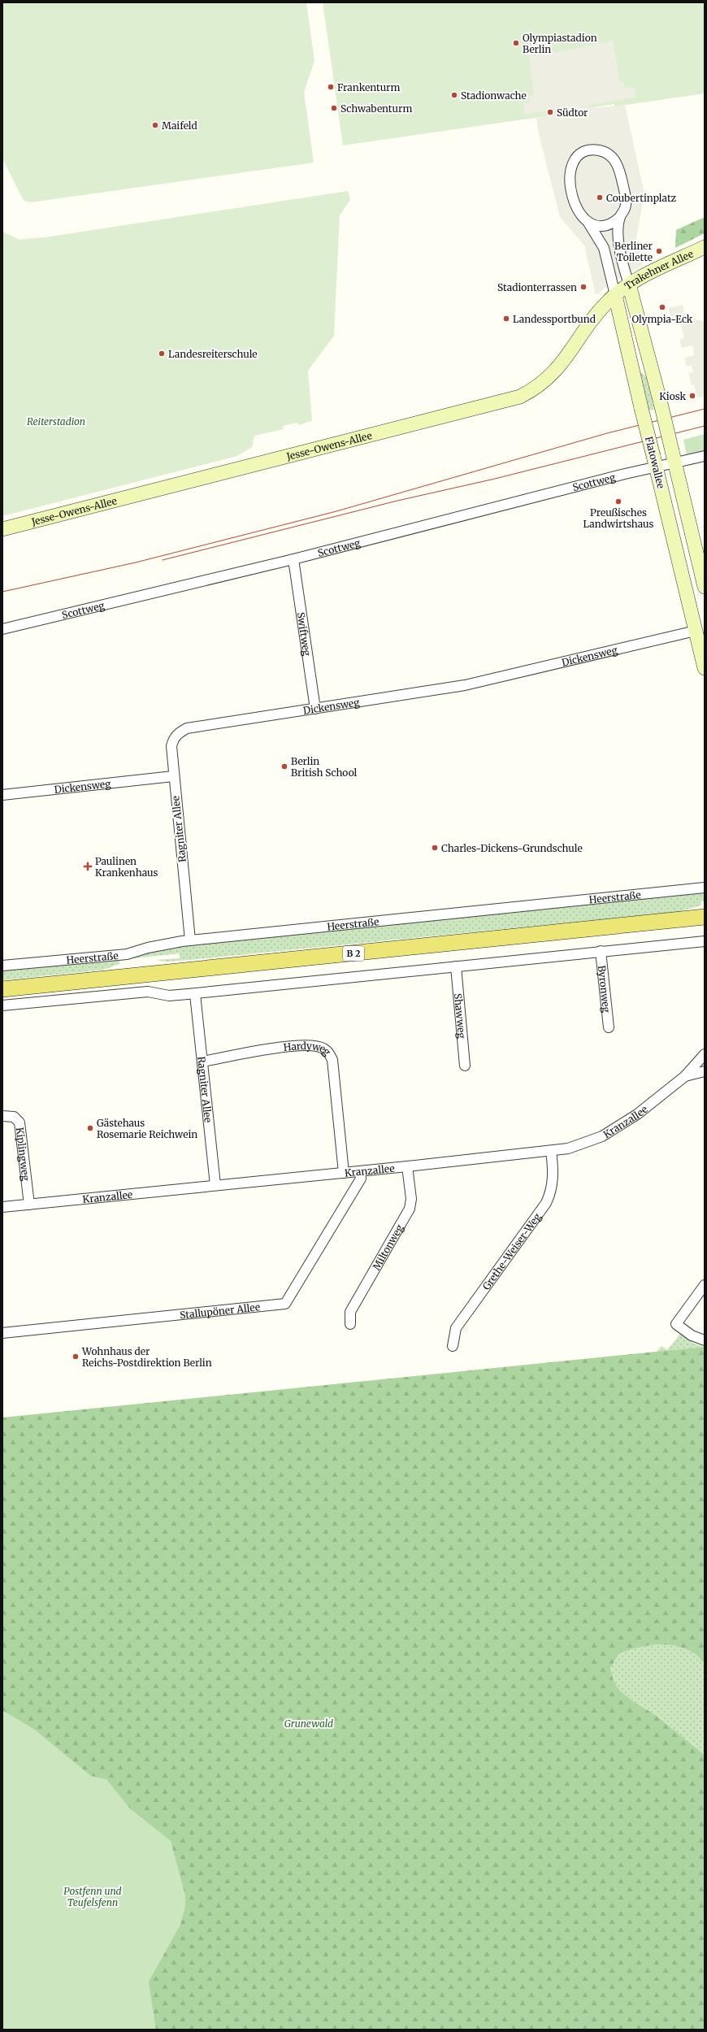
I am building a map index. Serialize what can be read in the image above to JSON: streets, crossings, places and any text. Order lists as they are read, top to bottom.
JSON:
{
  "streets": {
    "main road": [
      "Trakehner Allee",
      "Jesse-Owens-Allee",
      "Flatowallee",
      "B 2"
    ],
    "street": [
      "Scottweg",
      "Swiftweg",
      "Dickensweg",
      "Ragniter Allee",
      "Heerstraße",
      "Byronweg",
      "Shawweg",
      "Hardyweg",
      "Kranzallee",
      "Kiplingweg",
      "Miltonweg",
      "Grethe-Weiser-Weg",
      "Stallupöner Allee"
    ]
  },
  "crossings": [
    ["Trakehner Allee", "Jesse-Owens-Allee"],
    ["Trakehner Allee", "Flatowallee"],
    ["Jesse-Owens-Allee", "Flatowallee"],
    ["Flatowallee", "Scottweg"],
    ["Flatowallee", "Dickensweg"],
    ["Scottweg", "Swiftweg"],
    ["Swiftweg", "Dickensweg"],
    ["Dickensweg", "Ragniter Allee"],
    ["Ragniter Allee", "Heerstraße"],
    ["Ragniter Allee", "Hardyweg"],
    ["Ragniter Allee", "Kranzallee"],
    ["Hardyweg", "Kranzallee"],
    ["Kranzallee", "Kiplingweg"],
    ["Kranzallee", "Miltonweg"],
    ["Kranzallee", "Grethe-Weiser-Weg"],
    ["Kranzallee", "Stallupöner Allee"]
  ],
  "parks": ["Reiterstadion", "Grunewald", "Postfenn und Teufelsfenn"],
  "places": {
    "other": [
      "Olympiastadion Berlin",
      "Frankenturm",
      "Stadionwache",
      "Schwabenturm",
      "Südtor",
      "Maifeld",
      "Coubertinplatz",
      "Berliner Toilette",
      "Stadionterrassen",
      "Olympia-Eck",
      "Landessportbund",
      "Landesreiterschule",
      "Kiosk",
      "Preußisches Landwirtshaus",
      "Berlin British School",
      "Charles-Dickens-Grundschule",
      "Gästehaus Rosemarie Reichwein",
      "Wohnhaus der Reichs-Postdirektion Berlin"
    ],
    "health": ["Paulinen Krankenhaus"]
  }
}
